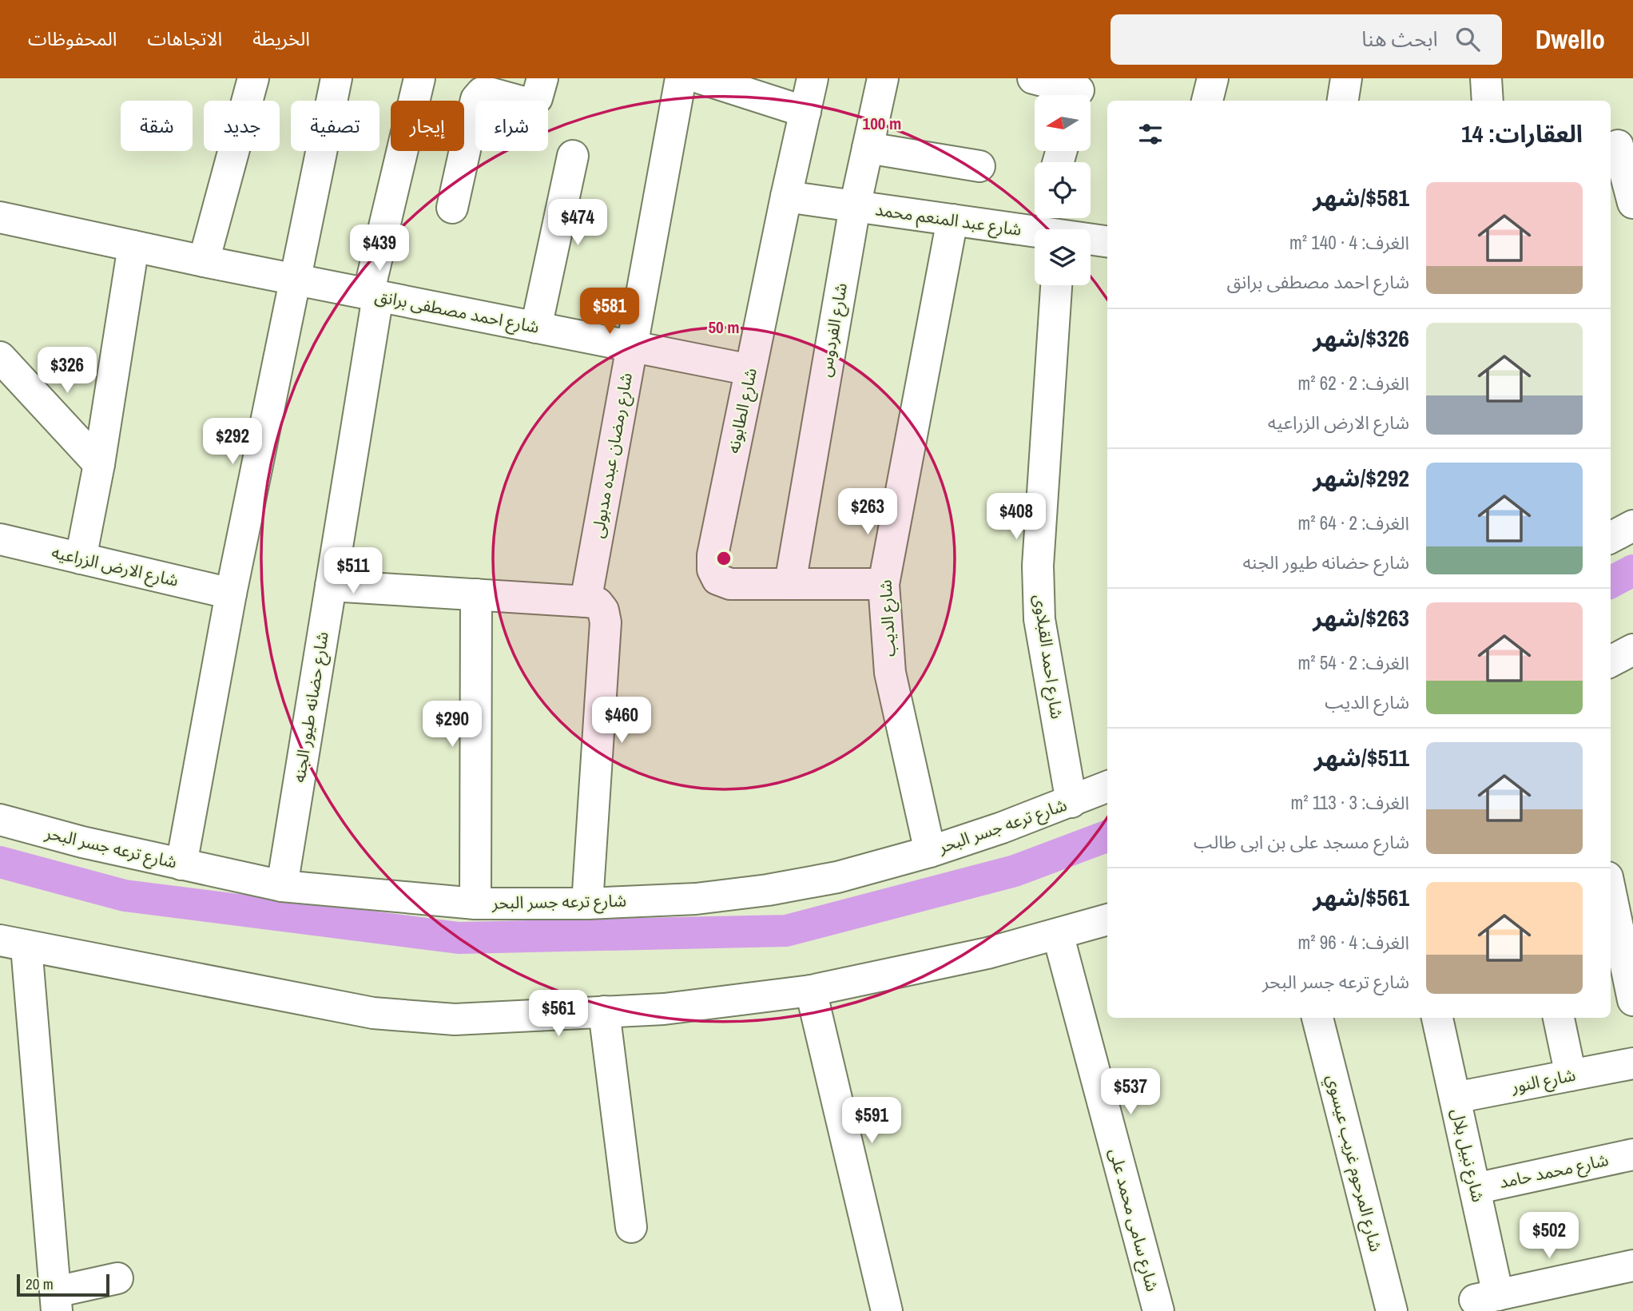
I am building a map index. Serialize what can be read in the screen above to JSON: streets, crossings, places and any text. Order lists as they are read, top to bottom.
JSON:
{
  "streets": {
    "street": [
      "شارع عبد المنعم محمد",
      "شارع احمد مصطفى برانق",
      "شارع الفردوس",
      "شارع الطابونه",
      "شارع رمضان عبده مدبولى",
      "شارع الارض الزراعيه",
      "شارع الديب",
      "شارع احمد القبلاوى",
      "شارع حضانه طيور الجنه",
      "شارع ترعه جسر البحر",
      "شارع النور",
      "شارع نبيل بلال",
      "شارع المرحوم غريب عيسوي",
      "شارع محمد حامد",
      "شارع سامى محمد على"
    ]
  },
  "crossings": [
    ["شارع عبد المنعم محمد", "شارع الفردوس"],
    ["شارع عبد المنعم محمد", "شارع الطابونه"],
    ["شارع عبد المنعم محمد", "شارع الديب"],
    ["شارع احمد مصطفى برانق", "شارع الطابونه"],
    ["شارع احمد مصطفى برانق", "شارع رمضان عبده مدبولى"],
    ["شارع احمد مصطفى برانق", "شارع حضانه طيور الجنه"],
    ["شارع الفردوس", "شارع الطابونه"],
    ["شارع الطابونه", "شارع الديب"],
    ["شارع الديب", "شارع ترعه جسر البحر"],
    ["شارع احمد القبلاوى", "شارع ترعه جسر البحر"],
    ["شارع حضانه طيور الجنه", "شارع ترعه جسر البحر"],
    ["شارع النور", "شارع نبيل بلال"],
    ["شارع نبيل بلال", "شارع محمد حامد"]
  ],
  "scale_bar": "20 m",
  "north": "left",
  "page": {
    "header": "Dwello",
    "search": "ابحث هنا",
    "nav": ["الخريطة", "الاتجاهات", "المحفوظات"],
    "chip": [
      "شراء",
      "إيجار",
      "تصفية",
      "جديد",
      "شقة"
    ],
    "heading": "العقارات: 14",
    "list": [
      {
        "name": "$581/شهر",
        "note": "الغرف: 4 · 140 m² · شارع احمد مصطفى برانق"
      },
      {
        "name": "$326/شهر",
        "note": "الغرف: 2 · 62 m² · شارع الارض الزراعيه"
      },
      {
        "name": "$292/شهر",
        "note": "الغرف: 2 · 64 m² · شارع حضانه طيور الجنه"
      },
      {
        "name": "$263/شهر",
        "note": "الغرف: 2 · 54 m² · شارع الديب"
      },
      {
        "name": "$511/شهر",
        "note": "الغرف: 3 · 113 m² · شارع مسجد على بن ابى طالب"
      },
      {
        "name": "$561/شهر",
        "note": "الغرف: 4 · 96 m² · شارع ترعه جسر البحر"
      }
    ],
    "price": [
      "$474",
      "$439",
      "$581",
      "$326",
      "$292",
      "$263",
      "$408",
      "$511",
      "$460",
      "$290",
      "$561",
      "$537",
      "$591",
      "$502"
    ],
    "scale": "20 m"
  },
  "rings": ["100 m", "50 m"]
}
